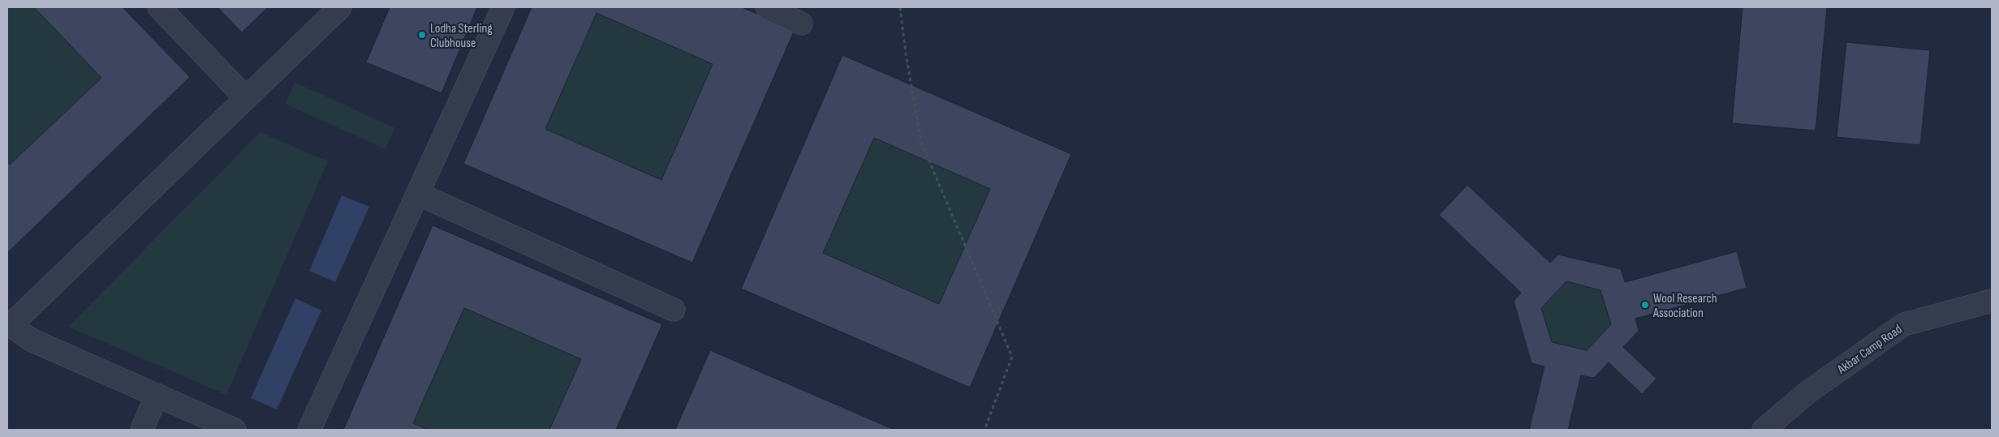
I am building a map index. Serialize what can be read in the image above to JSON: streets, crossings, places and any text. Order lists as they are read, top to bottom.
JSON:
{
  "streets": {
    "street": ["Akbar Camp Road"]
  },
  "places": ["Lodha Sterling Clubhouse", "Wool Research Association"]
}
